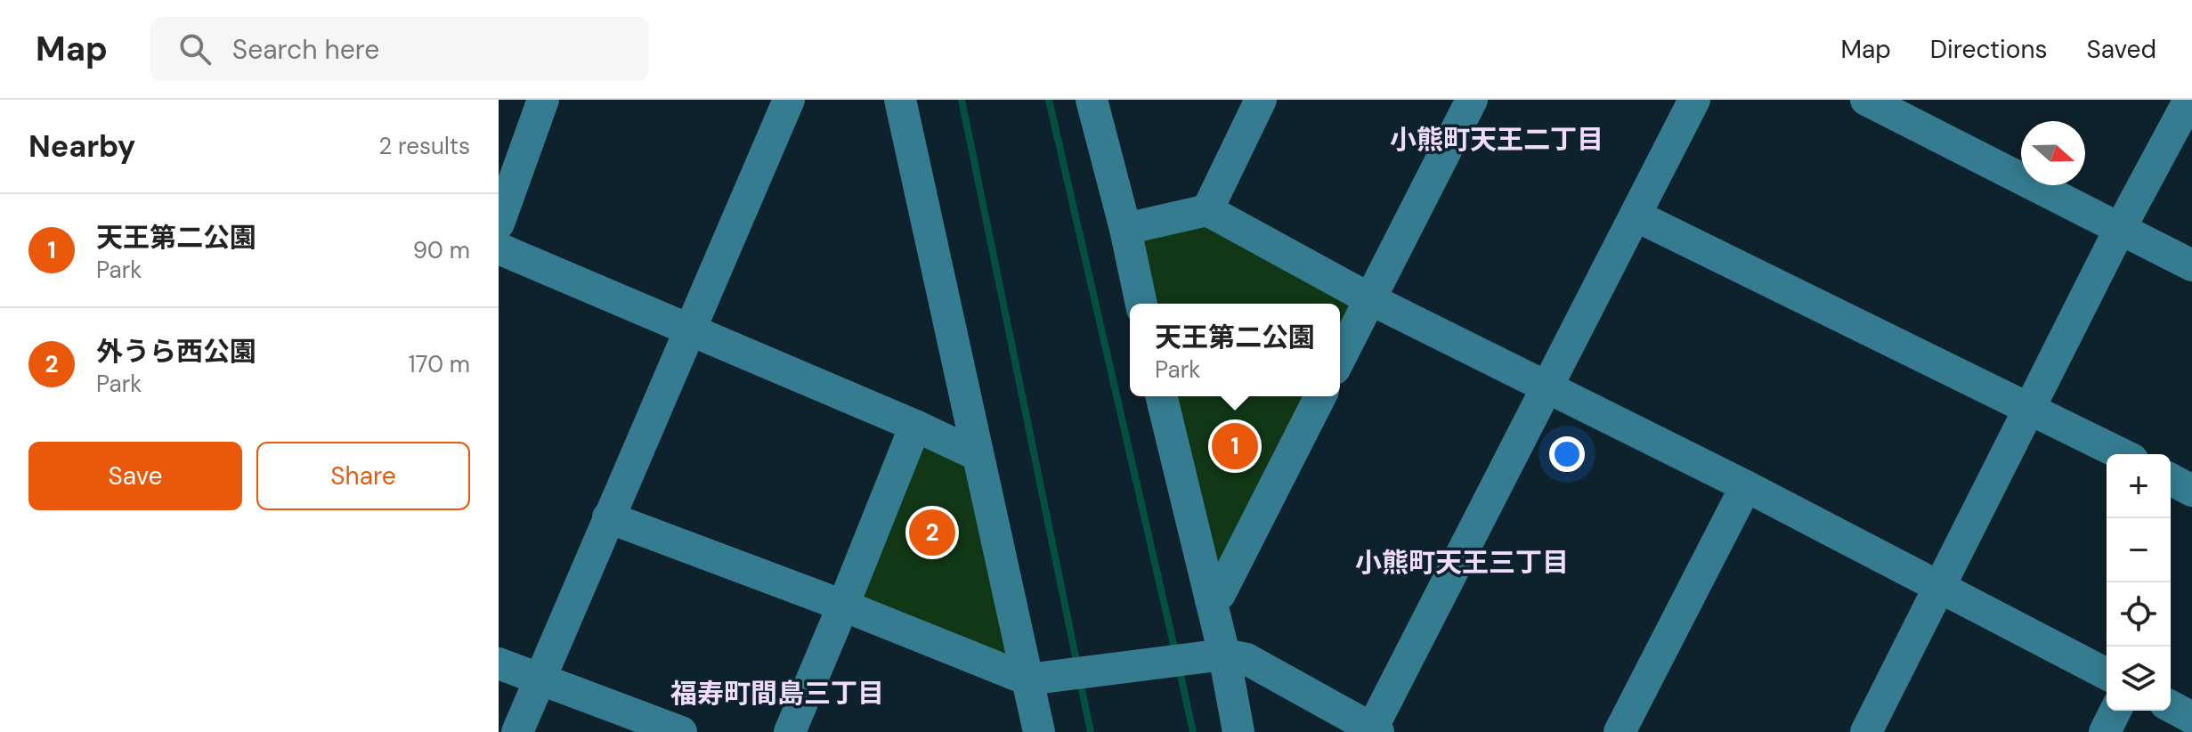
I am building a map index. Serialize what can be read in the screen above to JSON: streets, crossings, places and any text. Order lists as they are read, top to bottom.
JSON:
{
  "districts": ["小熊町天王二丁目", "小熊町天王三丁目", "福寿町間島三丁目"],
  "north": "right",
  "page": {
    "header": "Map",
    "search": "Search here",
    "nav": ["Map", "Directions", "Saved"],
    "heading": ["Nearby", "2 results"],
    "list": [
      {
        "mark": "1",
        "name": "天王第二公園",
        "note": "Park",
        "value": "90 m"
      },
      {
        "mark": "2",
        "name": "外うら西公園",
        "note": "Park",
        "value": "170 m"
      }
    ],
    "popup": ["天王第二公園", "Park"],
    "pins": ["1", "2"],
    "buttons": ["Save", "Share"],
    "map_buttons": ["+", "−"]
  }
}
